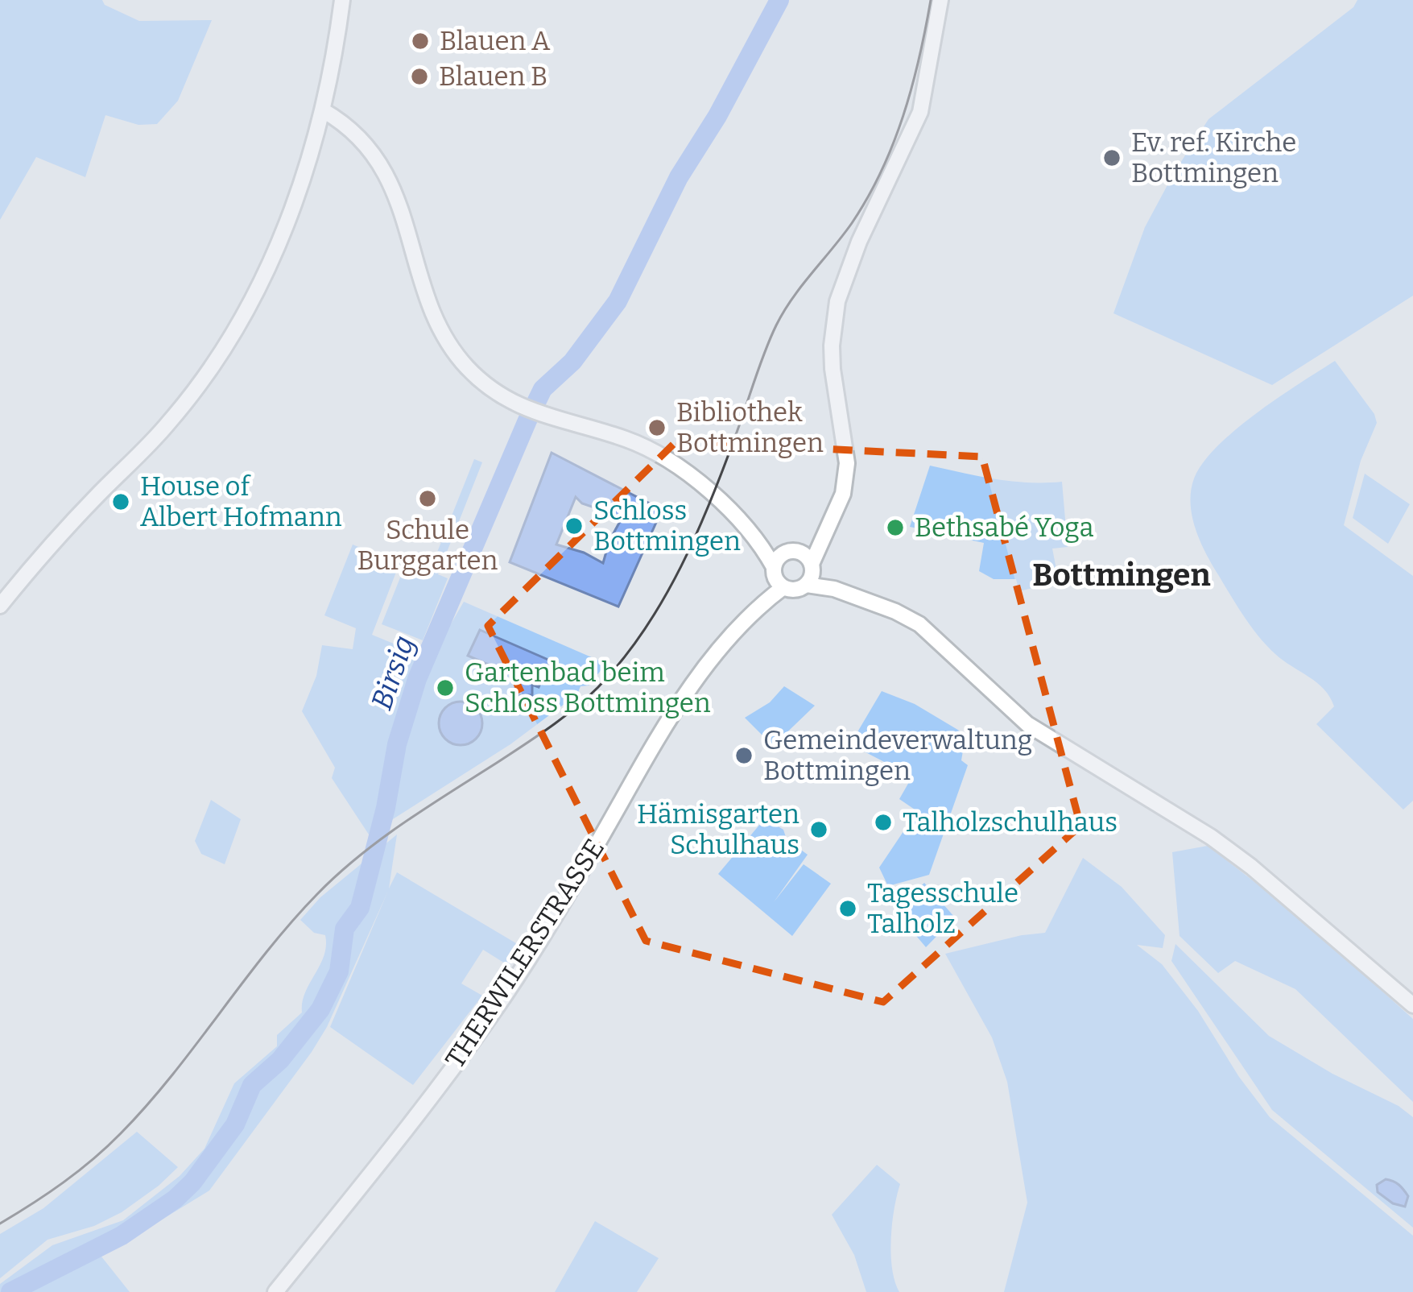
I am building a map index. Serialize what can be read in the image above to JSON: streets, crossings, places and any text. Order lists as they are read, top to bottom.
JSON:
{
  "streets": {
    "main road": ["THERWILERSTRASSE"]
  },
  "districts": ["Bottmingen"],
  "water": ["Birsig"],
  "places": [
    "Blauen A",
    "Blauen B",
    "Ev. ref. Kirche Bottmingen",
    "Bibliothek Bottmingen",
    "Schule Burggarten",
    "House of Albert Hofmann",
    "Schloss Bottmingen",
    "Bethsabé Yoga",
    "Gartenbad beim Schloss Bottmingen",
    "Gemeindeverwaltung Bottmingen",
    "Talholzschulhaus",
    "Hämisgarten Schulhaus",
    "Tagesschule Talholz"
  ]
}
